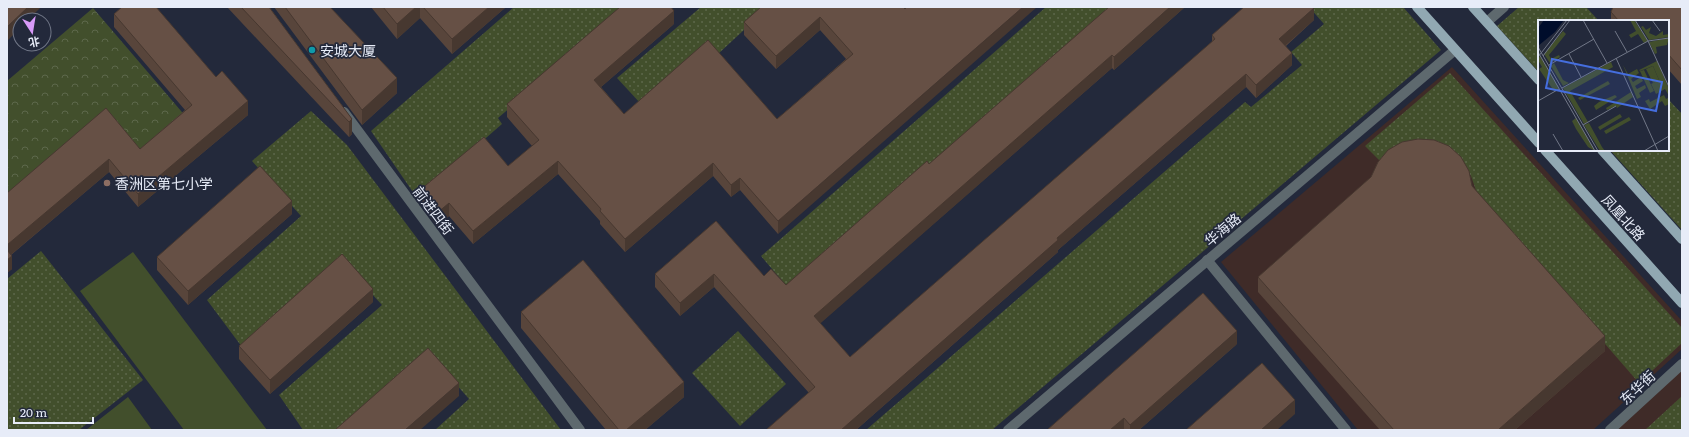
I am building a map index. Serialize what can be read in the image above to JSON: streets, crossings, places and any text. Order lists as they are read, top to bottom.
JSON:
{
  "streets": {
    "main road": ["凤凰北路"],
    "street": ["前进四街", "华海路", "东华街"]
  },
  "places": ["安城大厦", "香洲区第七小学"],
  "scale_bar": "20 m",
  "north": "bottom"
}
